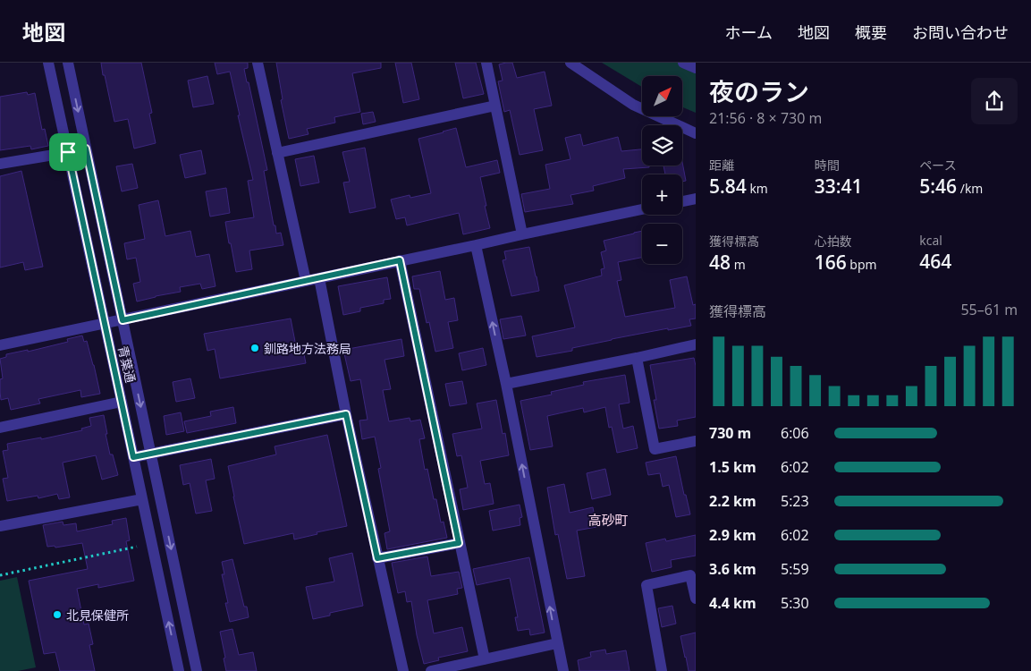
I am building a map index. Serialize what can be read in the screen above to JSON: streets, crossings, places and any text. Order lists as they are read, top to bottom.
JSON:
{
  "streets": {
    "street": ["青葉通"]
  },
  "districts": ["高砂町"],
  "places": ["釧路地方法務局", "北見保健所"],
  "north": "top right",
  "page": {
    "header": "地図",
    "nav": [
      "ホーム",
      "地図",
      "概要",
      "お問い合わせ"
    ],
    "heading": ["夜のラン", "21:56 · 8 × 730 m"],
    "map_buttons": ["+", "−"],
    "stats": [
      ["距離", "5.84 km"],
      ["時間", "33:41"],
      ["ペース", "5:46 /km"],
      ["獲得標高", "48 m"],
      ["心拍数", "166 bpm"],
      ["kcal", "464"]
    ],
    "chart": ["獲得標高", "55–61 m"],
    "list": [
      {
        "name": "730 m",
        "note": "6:06"
      },
      {
        "name": "1.5 km",
        "note": "6:02"
      },
      {
        "name": "2.2 km",
        "note": "5:23"
      },
      {
        "name": "2.9 km",
        "note": "6:02"
      },
      {
        "name": "3.6 km",
        "note": "5:59"
      },
      {
        "name": "4.4 km",
        "note": "5:30"
      }
    ]
  }
}
